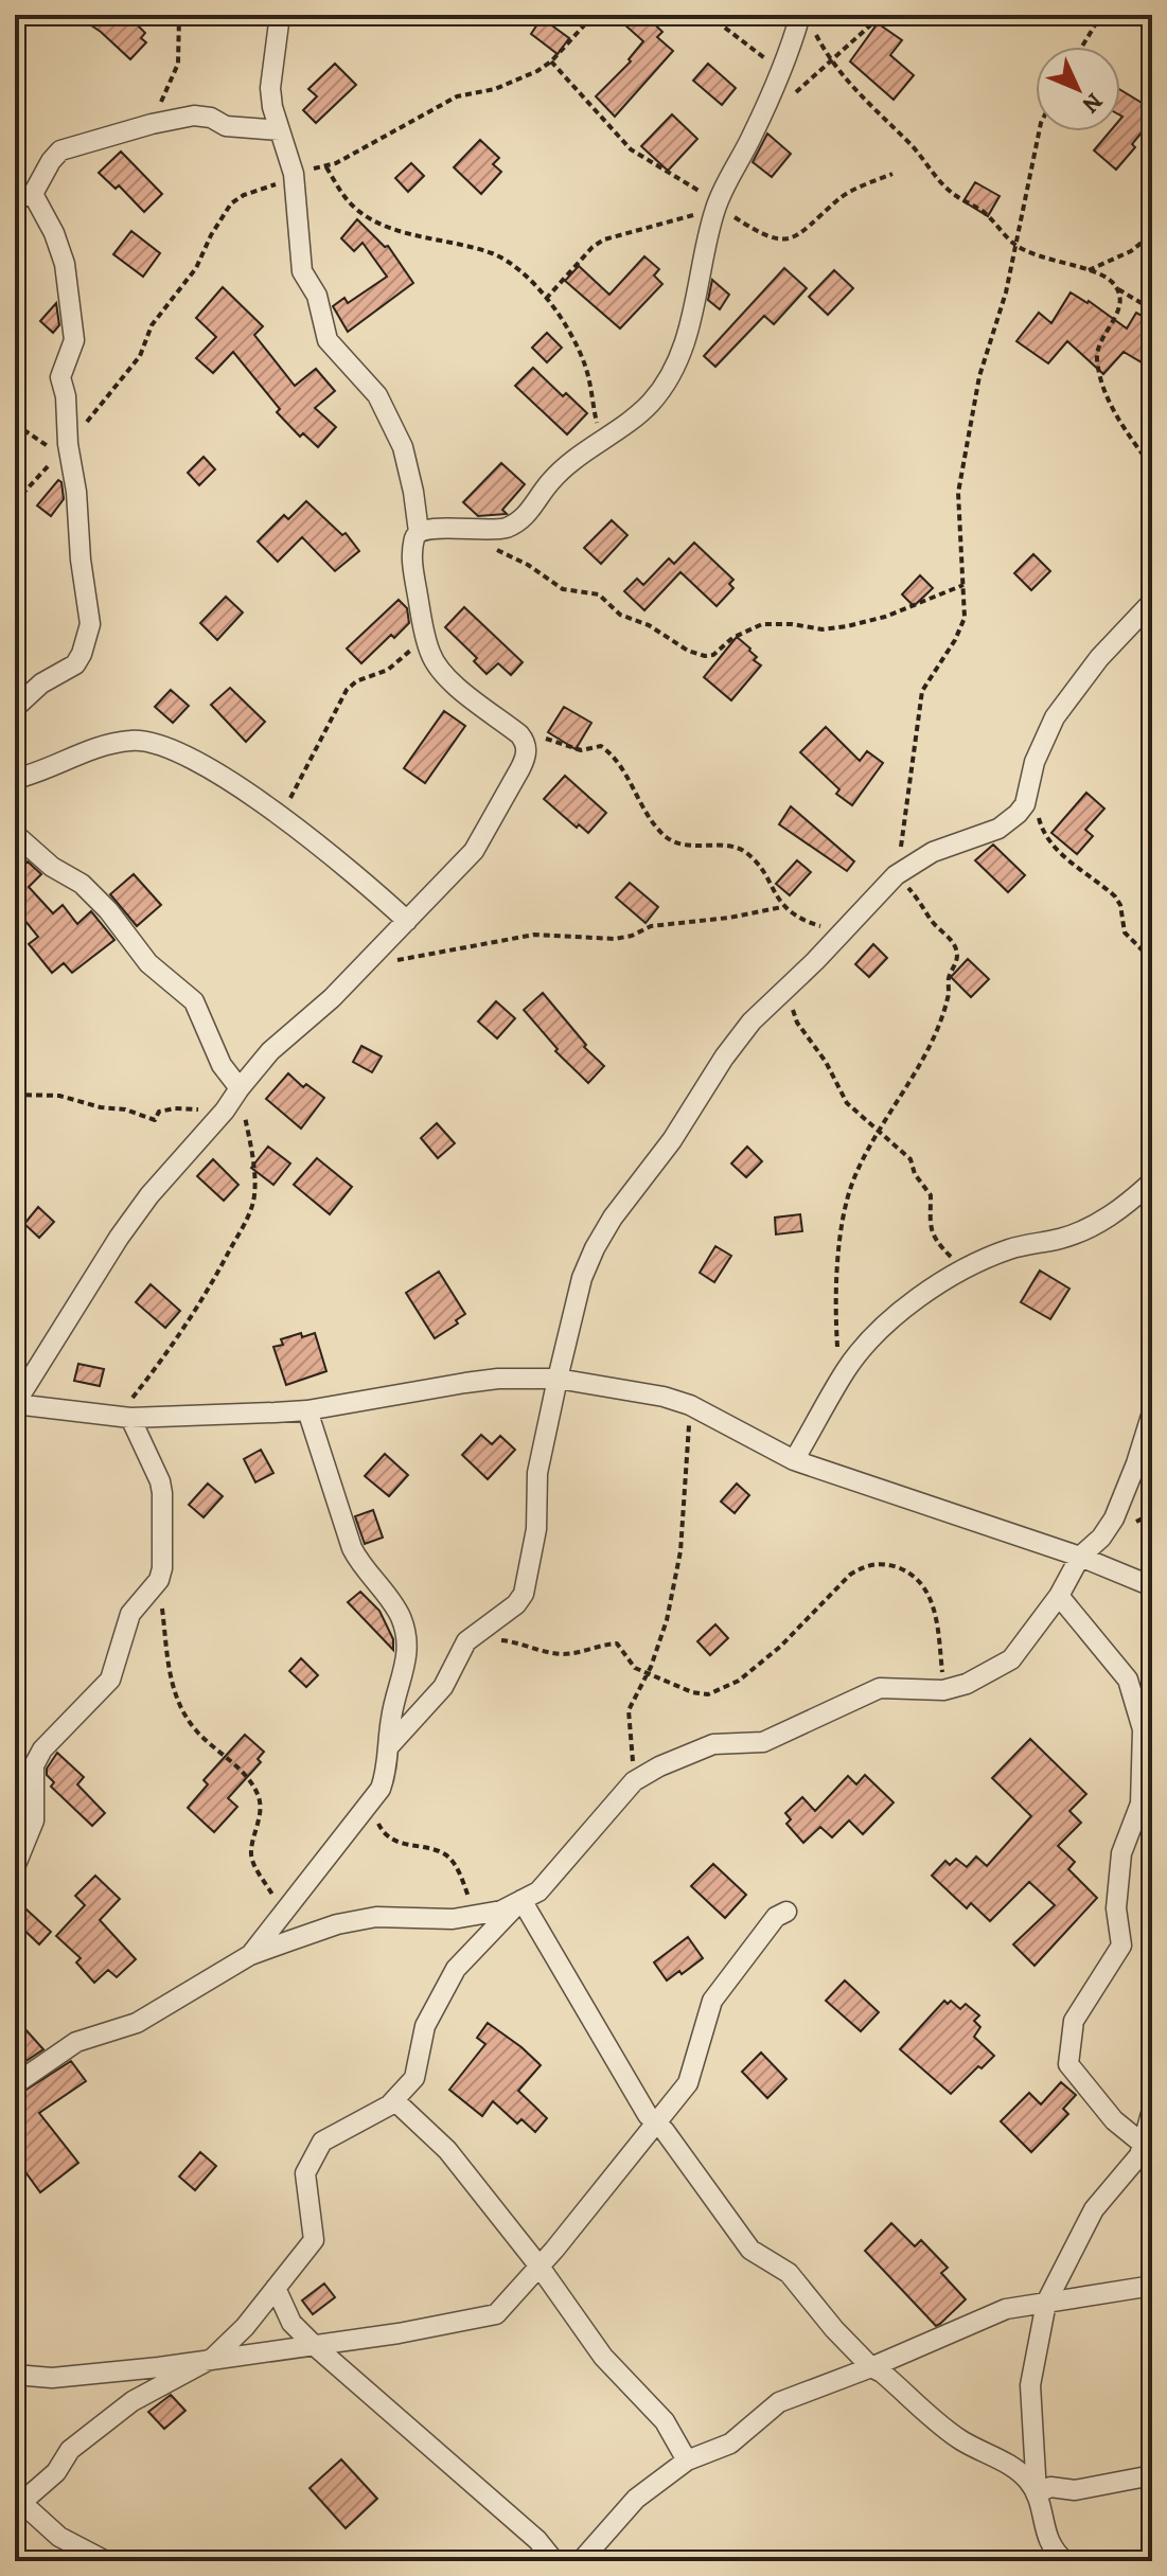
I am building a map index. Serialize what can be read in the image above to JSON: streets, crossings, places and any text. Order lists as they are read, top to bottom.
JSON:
{
  "north": "bottom right"
}
